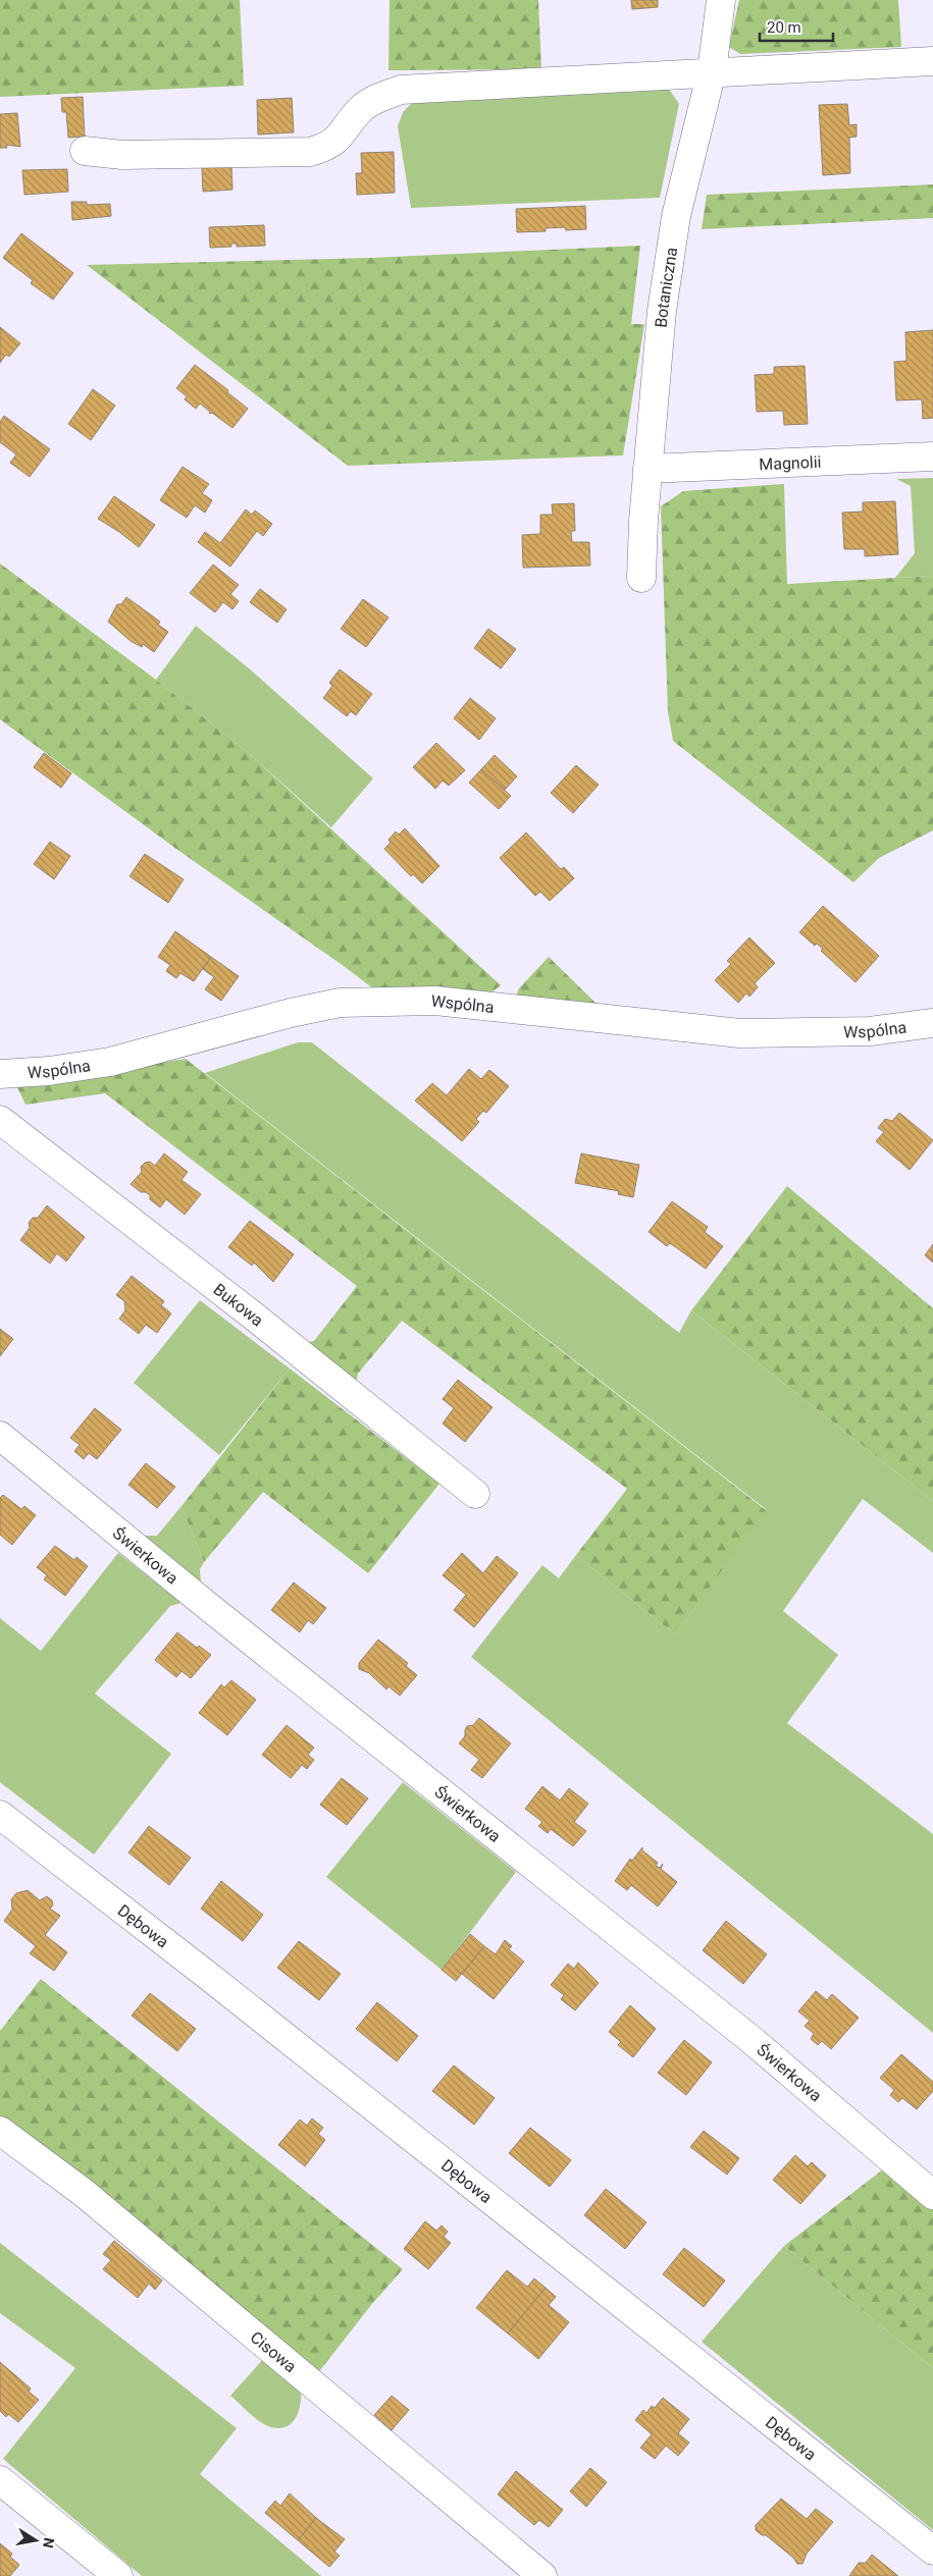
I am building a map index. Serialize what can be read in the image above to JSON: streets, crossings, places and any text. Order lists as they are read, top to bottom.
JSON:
{
  "streets": {
    "street": [
      "Botaniczna",
      "Magnolii",
      "Wspólna",
      "Bukowa",
      "Świerkowa",
      "Dębowa",
      "Cisowa"
    ]
  },
  "crossings": [
    ["Botaniczna", "Magnolii"]
  ],
  "scale_bar": "20 m",
  "north": "right"
}
